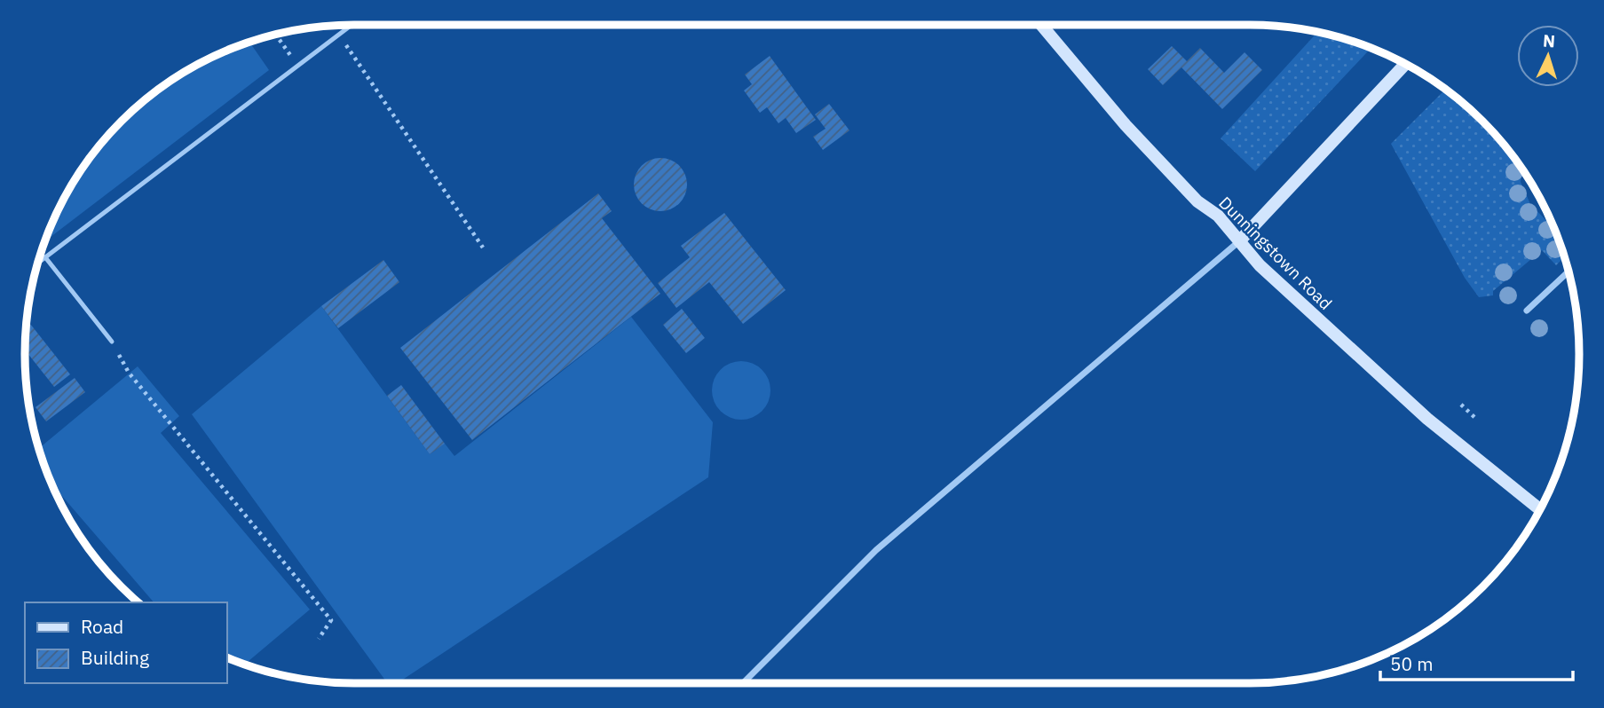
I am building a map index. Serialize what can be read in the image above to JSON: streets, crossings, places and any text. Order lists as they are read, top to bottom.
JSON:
{
  "streets": {
    "street": ["Dunningstown Road"]
  },
  "legend": ["Road", "Building"],
  "scale_bar": "50 m",
  "north": "top"
}
